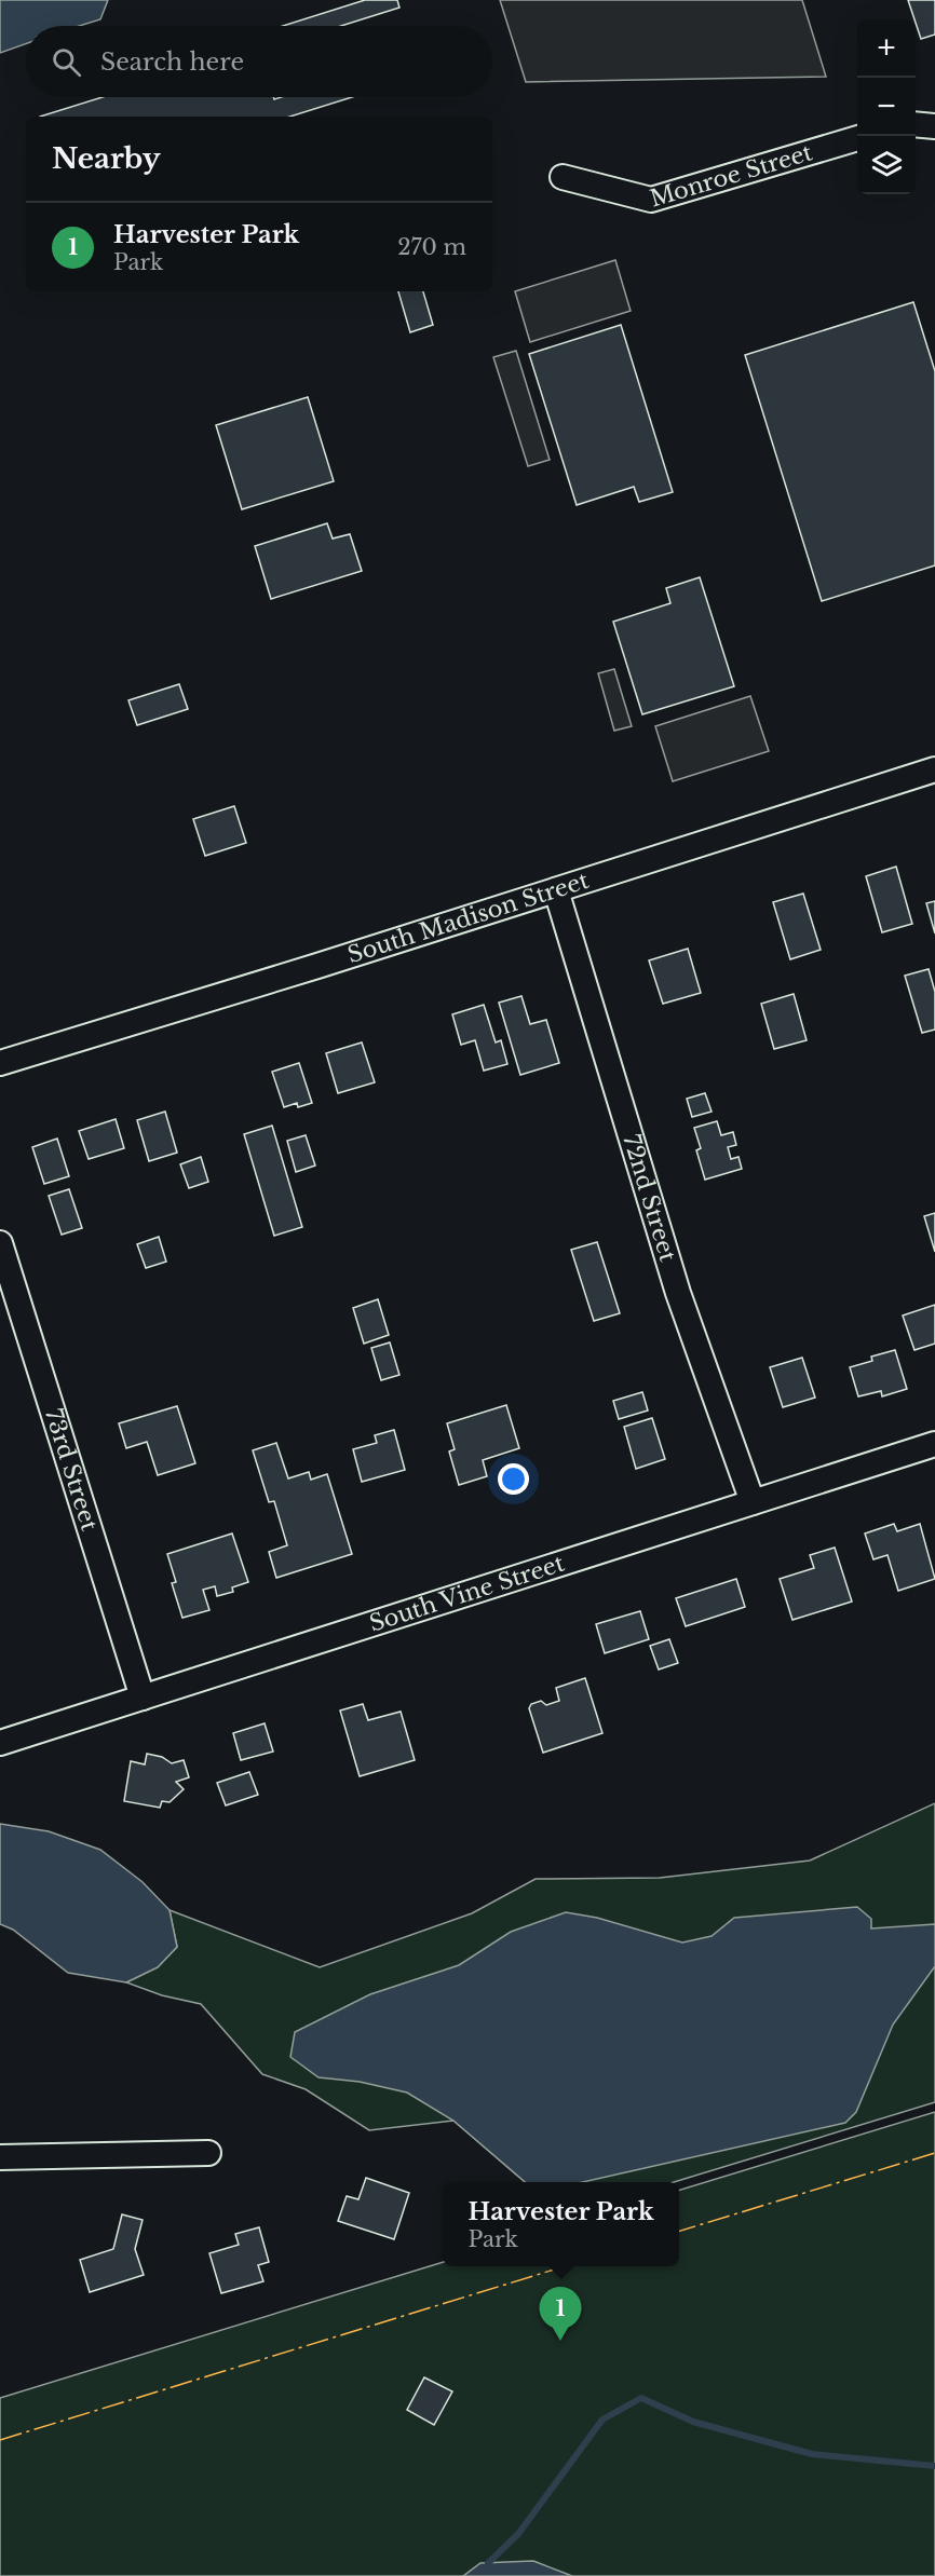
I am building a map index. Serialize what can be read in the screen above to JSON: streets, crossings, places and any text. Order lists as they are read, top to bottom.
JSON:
{
  "streets": {
    "street": [
      "Monroe Street",
      "South Madison Street",
      "72nd Street",
      "73rd Street",
      "South Vine Street"
    ]
  },
  "crossings": [
    ["South Madison Street", "72nd Street"],
    ["72nd Street", "South Vine Street"],
    ["73rd Street", "South Vine Street"]
  ],
  "page": {
    "map_buttons": ["+", "−"],
    "search": "Search here",
    "heading": "Nearby",
    "list": [
      {
        "mark": "1",
        "name": "Harvester Park",
        "note": "Park",
        "value": "270 m"
      }
    ],
    "popup": ["Harvester Park", "Park"],
    "pins": "1"
  }
}
